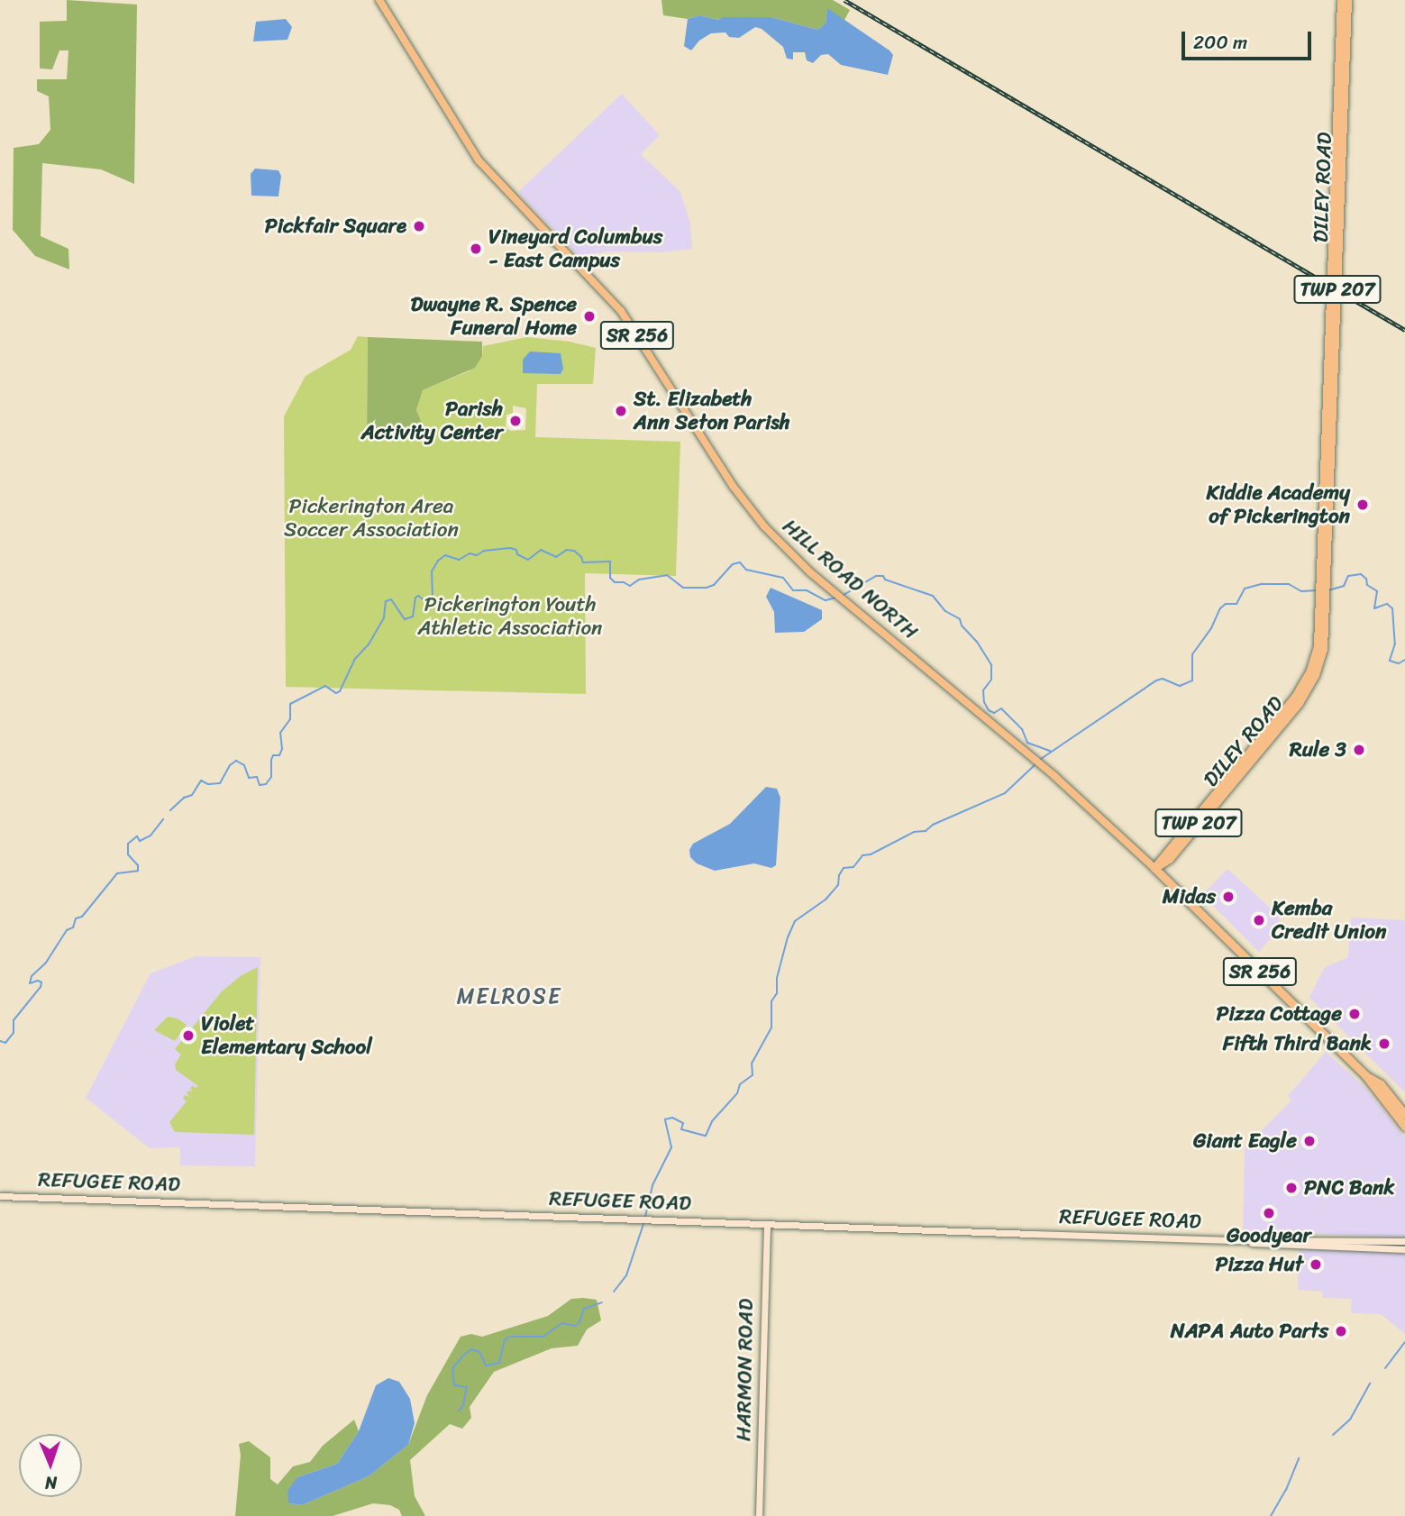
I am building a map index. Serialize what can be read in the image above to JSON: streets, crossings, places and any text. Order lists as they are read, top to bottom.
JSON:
{
  "streets": {
    "highway": [
      "DILEY ROAD",
      "TWP 207",
      "SR 256",
      "HILL ROAD NORTH"
    ],
    "main road": ["REFUGEE ROAD", "HARMON ROAD"]
  },
  "crossings": [
    ["DILEY ROAD", "HILL ROAD NORTH"],
    ["REFUGEE ROAD", "HARMON ROAD"]
  ],
  "districts": ["MELROSE"],
  "parks": ["Pickerington Area Soccer Association", "Pickerington Youth Athletic Association"],
  "places": [
    "Pickfair Square",
    "Vineyard Columbus - East Campus",
    "Dwayne R. Spence Funeral Home",
    "St. Elizabeth Ann Seton Parish",
    "Parish Activity Center",
    "Kiddie Academy of Pickerington",
    "Rule 3",
    "Midas",
    "Kemba Credit Union",
    "Pizza Cottage",
    "Violet Elementary School",
    "Fifth Third Bank",
    "Giant Eagle",
    "PNC Bank",
    "Goodyear",
    "Pizza Hut",
    "NAPA Auto Parts"
  ],
  "scale_bar": "200 m",
  "north": "bottom"
}
